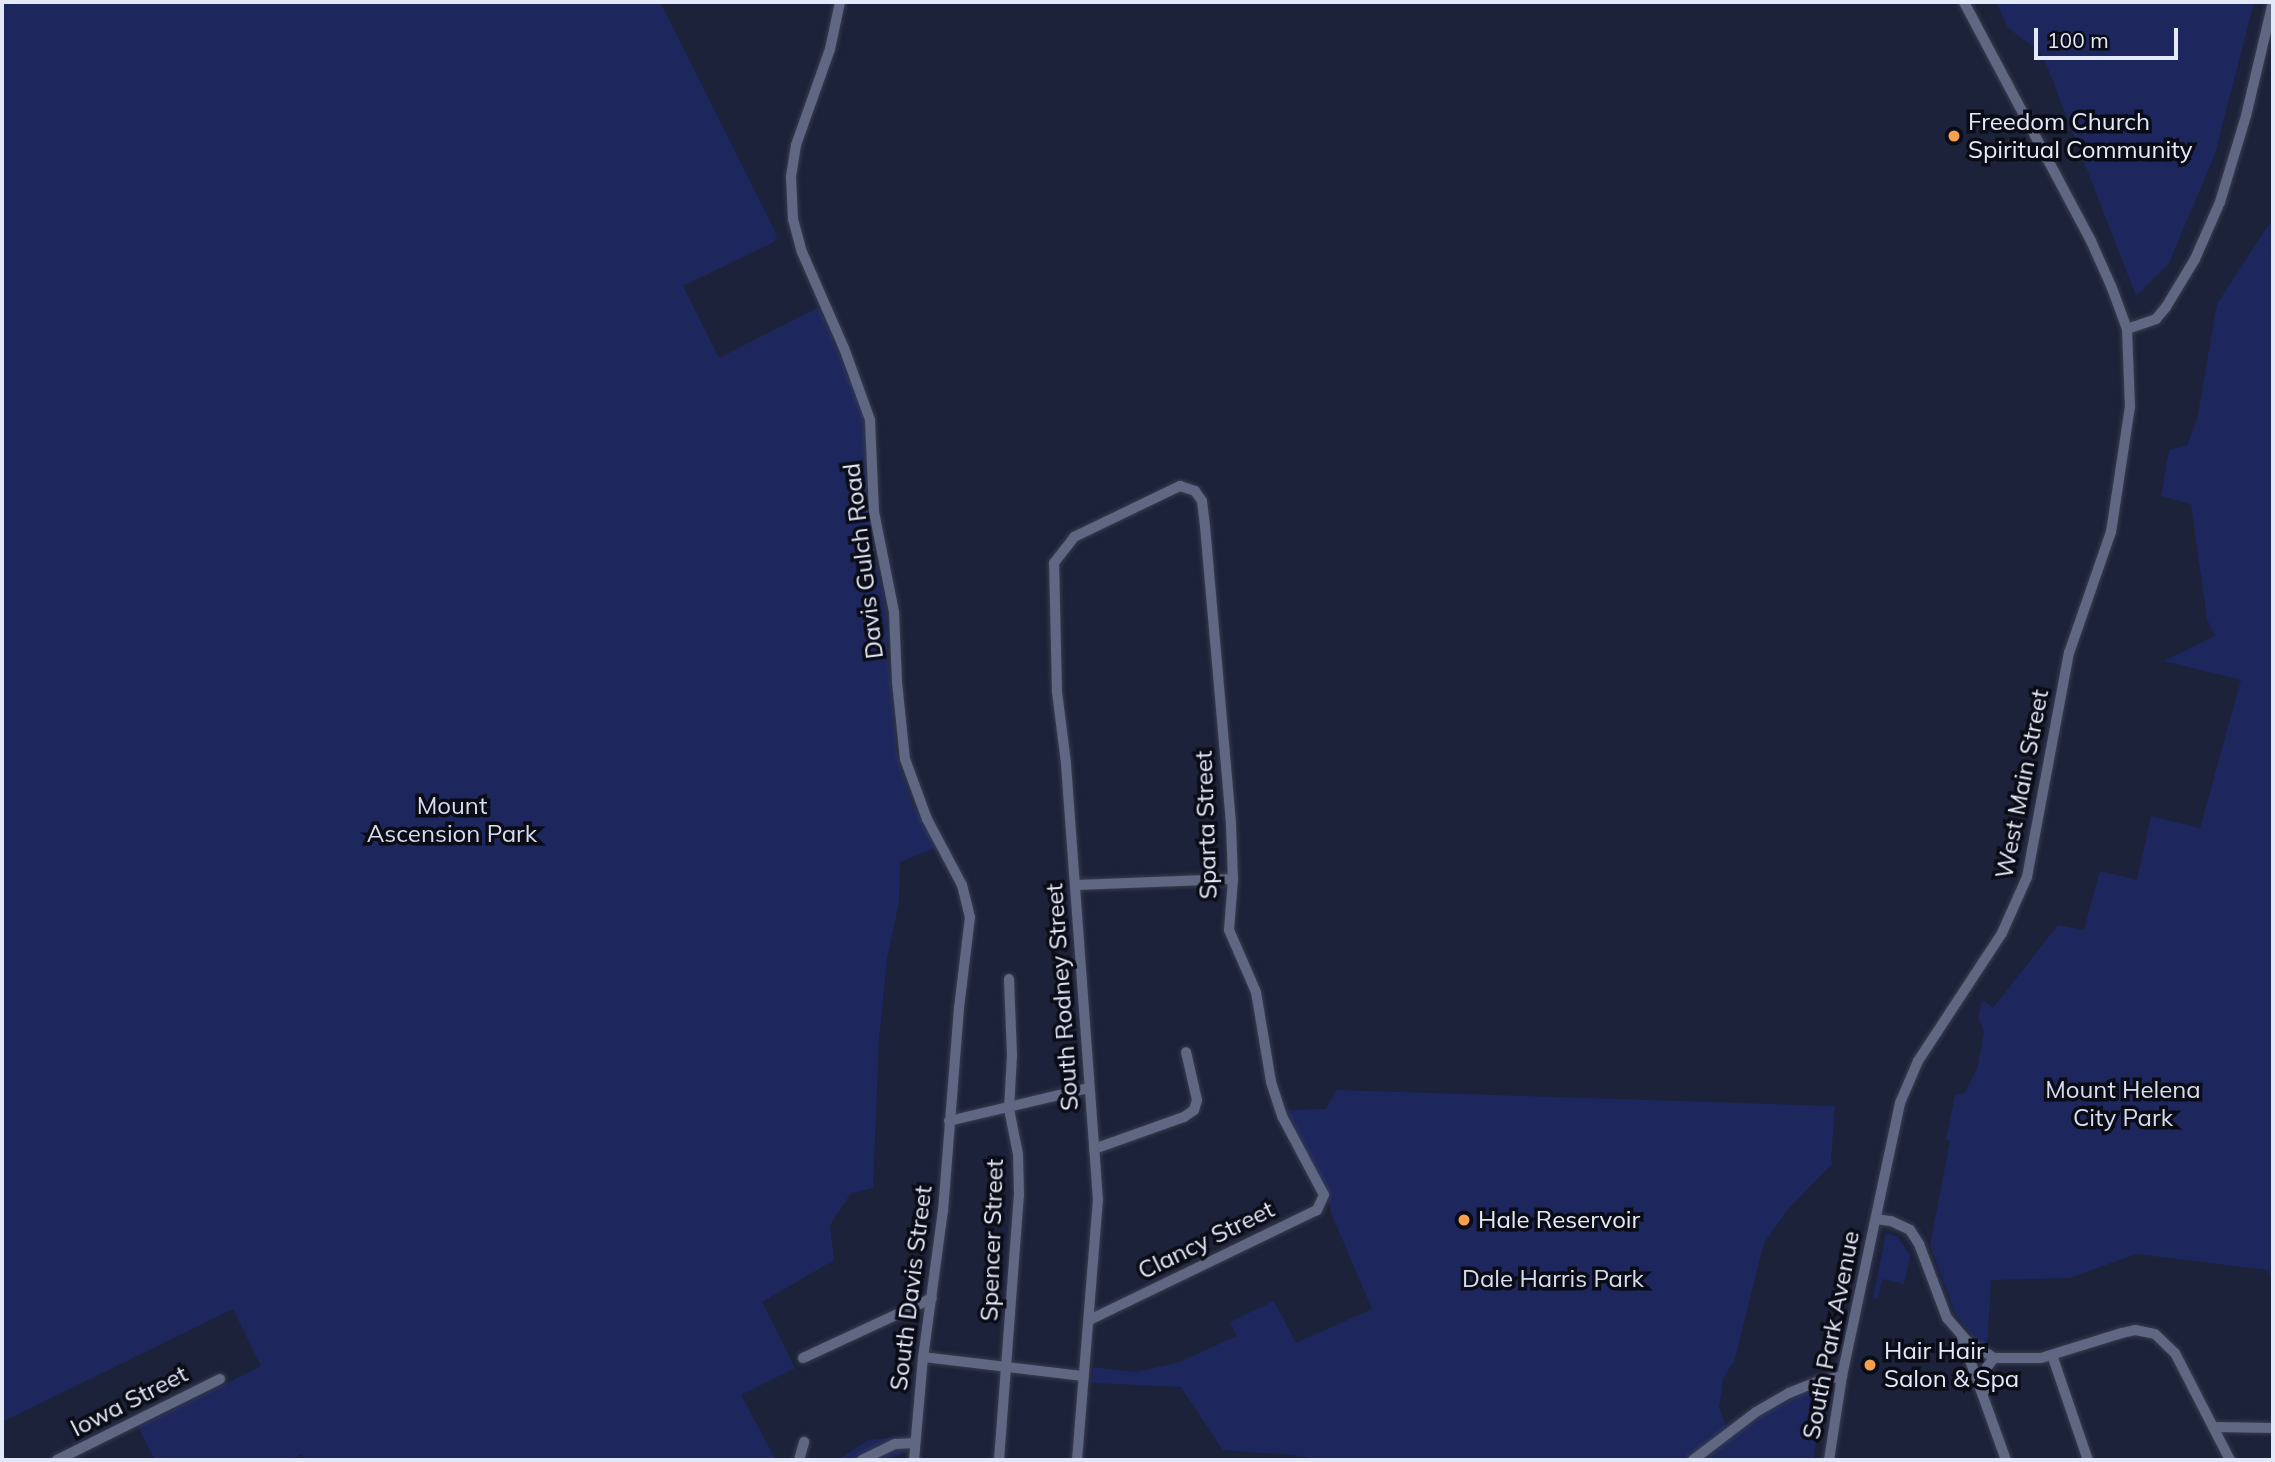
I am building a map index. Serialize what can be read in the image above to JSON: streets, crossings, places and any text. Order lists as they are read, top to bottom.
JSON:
{
  "streets": {
    "street": [
      "Davis Gulch Road",
      "West Main Street",
      "Sparta Street",
      "South Rodney Street",
      "Spencer Street",
      "Clancy Street",
      "South Davis Street",
      "South Park Avenue",
      "Iowa Street"
    ]
  },
  "crossings": [
    ["Davis Gulch Road", "South Davis Street"],
    ["West Main Street", "South Park Avenue"],
    ["Sparta Street", "South Rodney Street"],
    ["Sparta Street", "Clancy Street"],
    ["South Rodney Street", "Clancy Street"]
  ],
  "parks": ["Mount Ascension Park", "Mount Helena City Park", "Dale Harris Park"],
  "places": ["Freedom Church Spiritual Community", "Hale Reservoir", "Hair Hair Salon & Spa"],
  "scale_bar": "100 m"
}
